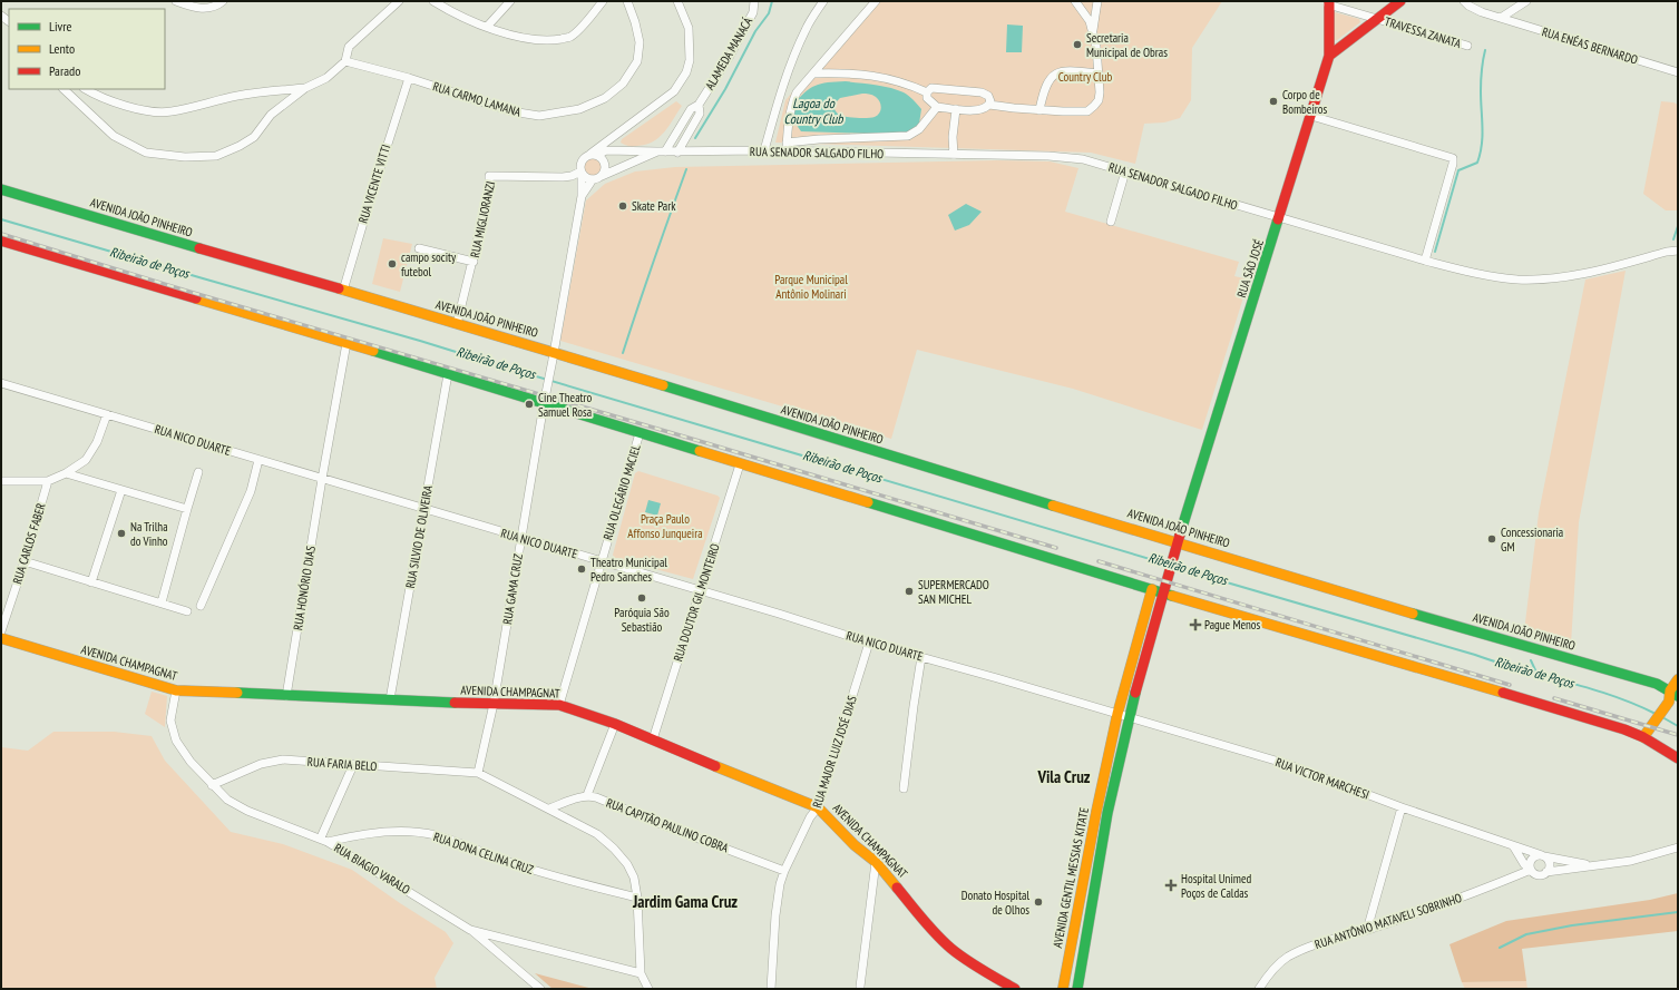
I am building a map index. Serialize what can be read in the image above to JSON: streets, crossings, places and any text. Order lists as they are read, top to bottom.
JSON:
{
  "streets": {
    "main road": [
      "AVENIDA JOÃO PINHEIRO",
      "RUA SÃO JOSÉ",
      "AVENIDA CHAMPAGNAT",
      "AVENIDA GENTIL MESSIAS KITATE"
    ],
    "street": [
      "TRAVESSA ZANATA",
      "RUA ENÉAS BERNARDO",
      "ALAMEDA MANACÁ",
      "RUA CARMO LAMANA",
      "RUA SENADOR SALGADO FILHO",
      "RUA VICENTE VITTI",
      "RUA MIGLIORANZI",
      "RUA NICO DUARTE",
      "RUA OLEGÁRIO MACIEL",
      "RUA SILVIO DE OLIVEIRA",
      "RUA CARLOS FABER",
      "RUA HONÓRIO DIAS",
      "RUA GAMA CRUZ",
      "RUA DOUTOR GIL MONTEIRO",
      "RUA MAJOR LUIZ JOSÉ DIAS",
      "RUA FARIA BELO",
      "RUA VICTOR MARCHESI",
      "RUA CAPITÃO PAULINO COBRA",
      "RUA DONA CELINA CRUZ",
      "RUA BIAGIO VARALO",
      "RUA ANTÔNIO MATAVELI SOBRINHO"
    ]
  },
  "crossings": [
    ["TRAVESSA ZANATA", "RUA SÃO JOSÉ"],
    ["ALAMEDA MANACÁ", "RUA SENADOR SALGADO FILHO"],
    ["RUA CARMO LAMANA", "RUA VICENTE VITTI"],
    ["RUA SENADOR SALGADO FILHO", "RUA MIGLIORANZI"],
    ["RUA SENADOR SALGADO FILHO", "RUA SÃO JOSÉ"],
    ["RUA VICENTE VITTI", "AVENIDA JOÃO PINHEIRO"],
    ["AVENIDA JOÃO PINHEIRO", "RUA MIGLIORANZI"],
    ["AVENIDA JOÃO PINHEIRO", "RUA SÃO JOSÉ"],
    ["AVENIDA JOÃO PINHEIRO", "RUA GAMA CRUZ"],
    ["RUA SÃO JOSÉ", "AVENIDA GENTIL MESSIAS KITATE"],
    ["RUA NICO DUARTE", "RUA OLEGÁRIO MACIEL"],
    ["RUA NICO DUARTE", "RUA SILVIO DE OLIVEIRA"],
    ["RUA NICO DUARTE", "RUA HONÓRIO DIAS"],
    ["RUA NICO DUARTE", "RUA GAMA CRUZ"],
    ["RUA NICO DUARTE", "RUA DOUTOR GIL MONTEIRO"],
    ["RUA NICO DUARTE", "RUA MAJOR LUIZ JOSÉ DIAS"],
    ["RUA NICO DUARTE", "RUA VICTOR MARCHESI"],
    ["RUA NICO DUARTE", "AVENIDA GENTIL MESSIAS KITATE"],
    ["RUA OLEGÁRIO MACIEL", "AVENIDA CHAMPAGNAT"],
    ["RUA SILVIO DE OLIVEIRA", "AVENIDA CHAMPAGNAT"],
    ["RUA HONÓRIO DIAS", "AVENIDA CHAMPAGNAT"],
    ["RUA GAMA CRUZ", "AVENIDA CHAMPAGNAT"],
    ["RUA GAMA CRUZ", "RUA FARIA BELO"],
    ["RUA DOUTOR GIL MONTEIRO", "AVENIDA CHAMPAGNAT"],
    ["AVENIDA CHAMPAGNAT", "RUA MAJOR LUIZ JOSÉ DIAS"],
    ["AVENIDA CHAMPAGNAT", "RUA BIAGIO VARALO"],
    ["RUA MAJOR LUIZ JOSÉ DIAS", "RUA CAPITÃO PAULINO COBRA"],
    ["RUA FARIA BELO", "RUA BIAGIO VARALO"],
    ["RUA VICTOR MARCHESI", "AVENIDA GENTIL MESSIAS KITATE"],
    ["RUA VICTOR MARCHESI", "RUA ANTÔNIO MATAVELI SOBRINHO"],
    ["RUA DONA CELINA CRUZ", "RUA BIAGIO VARALO"]
  ],
  "districts": ["Vila Cruz", "Jardim Gama Cruz"],
  "water": ["Lagoa do Country Club", "Ribeirão de Poços"],
  "parks": ["Country Club", "Parque Municipal Antônio Molinari", "Praça Paulo Affonso Junqueira"],
  "places": {
    "other": [
      "Secretaria Municipal de Obras",
      "Corpo de Bombeiros",
      "Skate Park",
      "campo socity futebol",
      "Cine Theatro Samuel Rosa",
      "Na Trilha do Vinho",
      "Concessionaria GM",
      "Theatro Municipal Pedro Sanches",
      "SUPERMERCADO SAN MICHEL",
      "Paróquia São Sebastião",
      "Donato Hospital de Olhos"
    ],
    "health": ["Pague Menos", "Hospital Unimed Poços de Caldas"]
  },
  "legend": ["Livre", "Lento", "Parado"]
}
